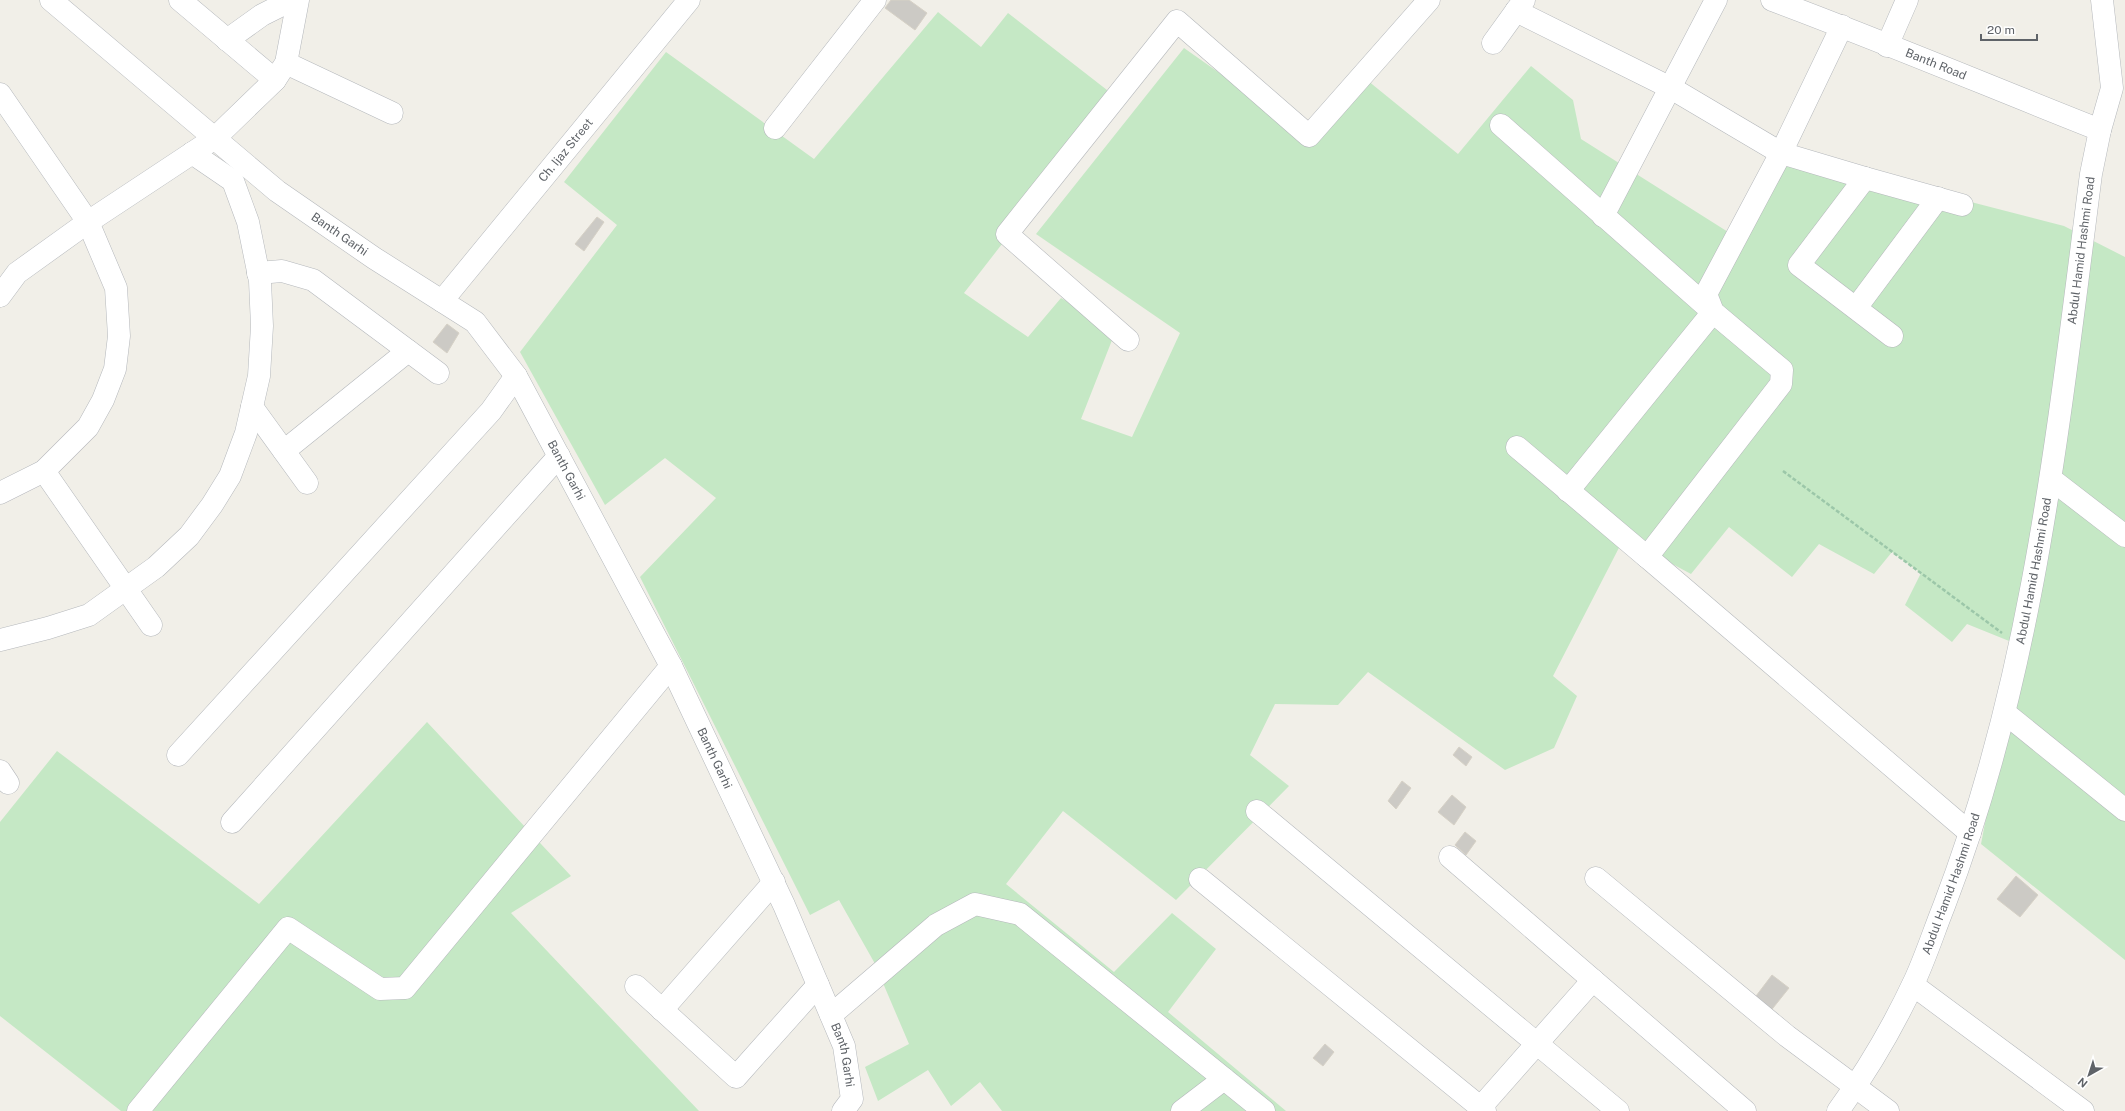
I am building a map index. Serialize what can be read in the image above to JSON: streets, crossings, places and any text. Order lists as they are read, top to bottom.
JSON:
{
  "streets": {
    "street": [
      "Banth Road",
      "Ch. Ijaz Street",
      "Banth Garhi",
      "Abdul Hamid Hashmi Road"
    ]
  },
  "crossings": [
    ["Banth Road", "Abdul Hamid Hashmi Road"],
    ["Ch. Ijaz Street", "Banth Garhi"]
  ],
  "scale_bar": "20 m",
  "north": "bottom left"
}
